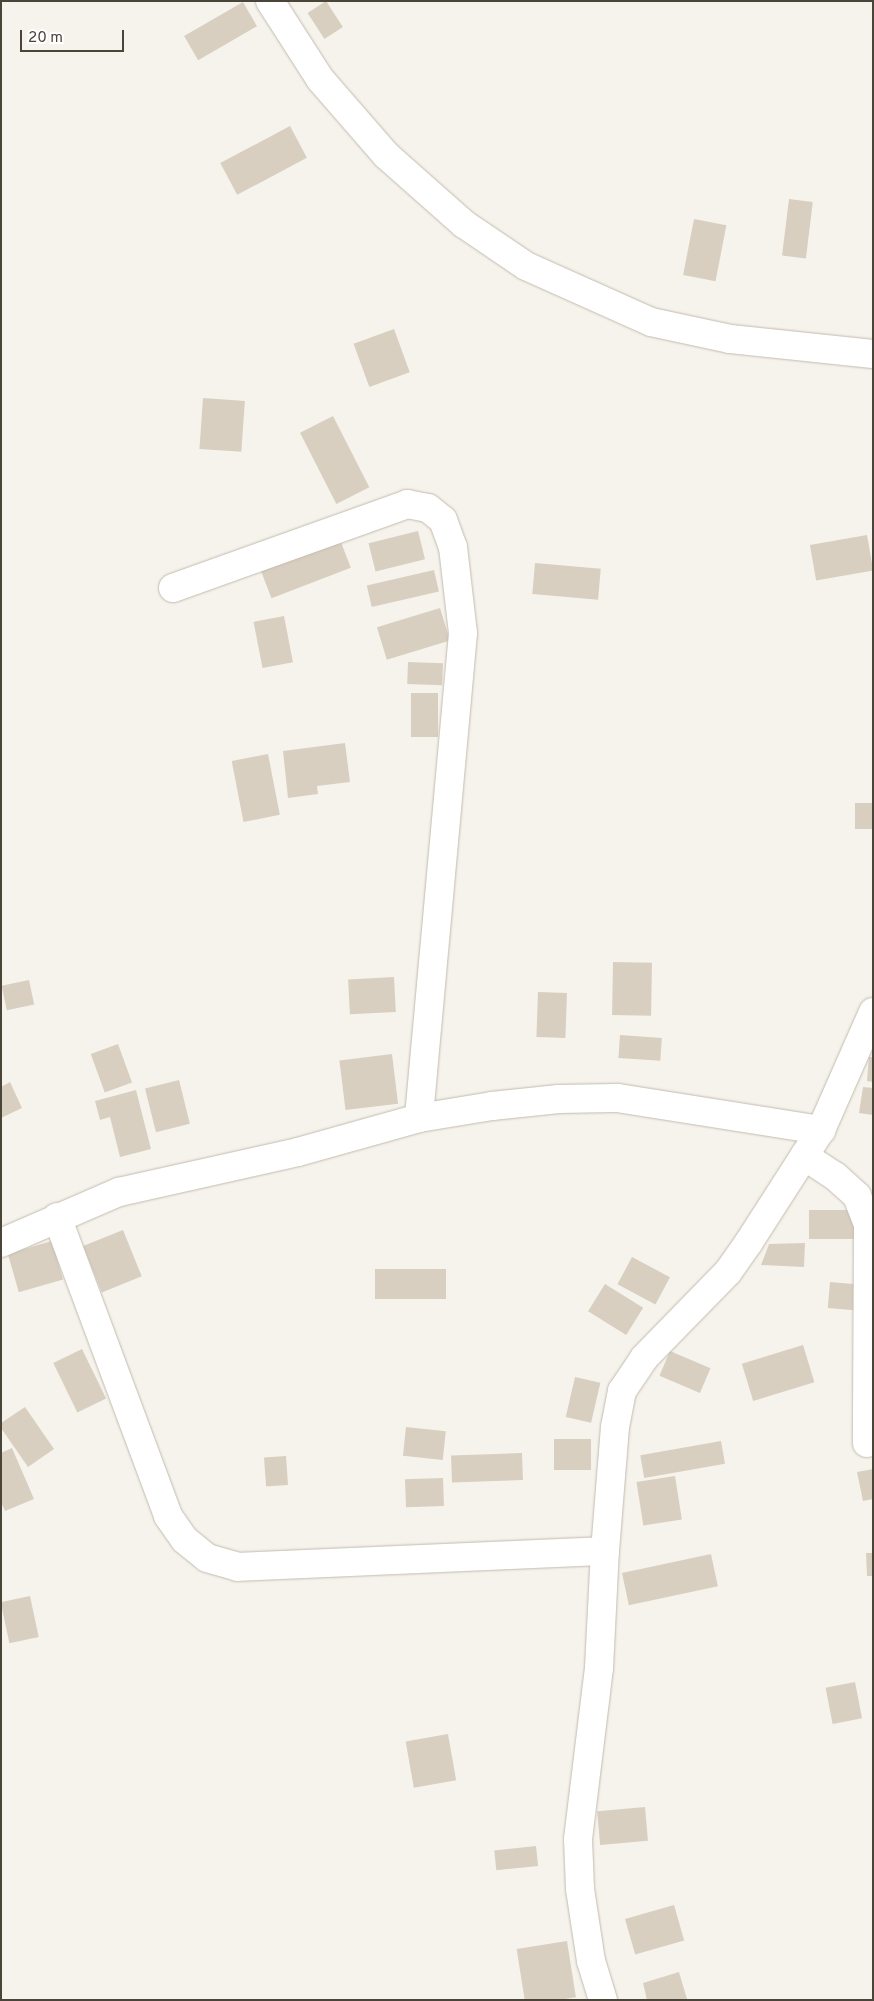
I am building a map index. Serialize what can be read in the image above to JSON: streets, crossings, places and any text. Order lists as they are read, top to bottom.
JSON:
{
  "scale_bar": "20 m"
}
